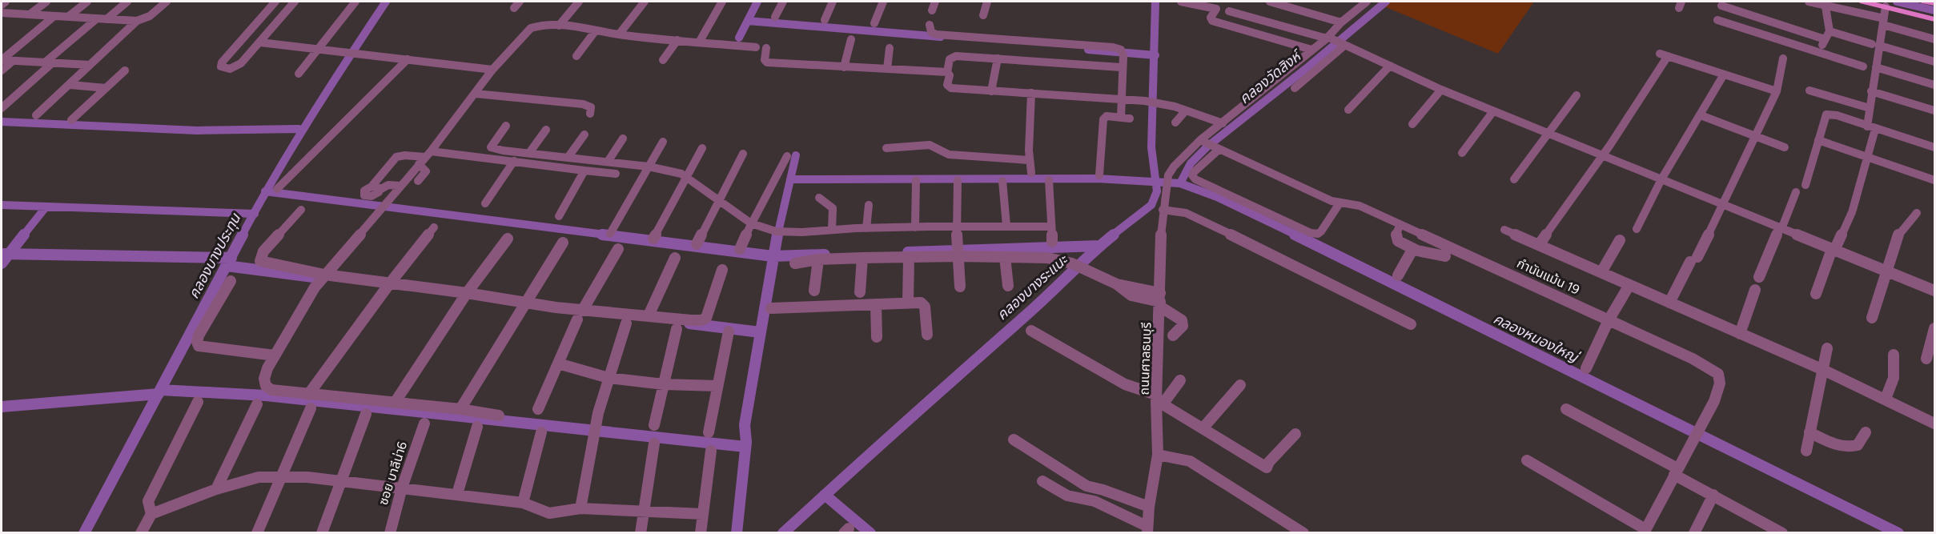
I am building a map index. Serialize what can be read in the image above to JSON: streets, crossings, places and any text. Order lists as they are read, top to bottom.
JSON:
{
  "streets": {
    "street": ["กำนันแม้น 19", "ถนนศาลธนบุรี", "ซอย บาลีน่า6"]
  },
  "crossings": [
    ["กำนันแม้น 19", "ถนนศาลธนบุรี"]
  ],
  "water": [
    "คลองวัดสิงห์",
    "คลองบางประทุน",
    "คลองบางระแนะ",
    "คลองหนองใหญ่"
  ]
}
